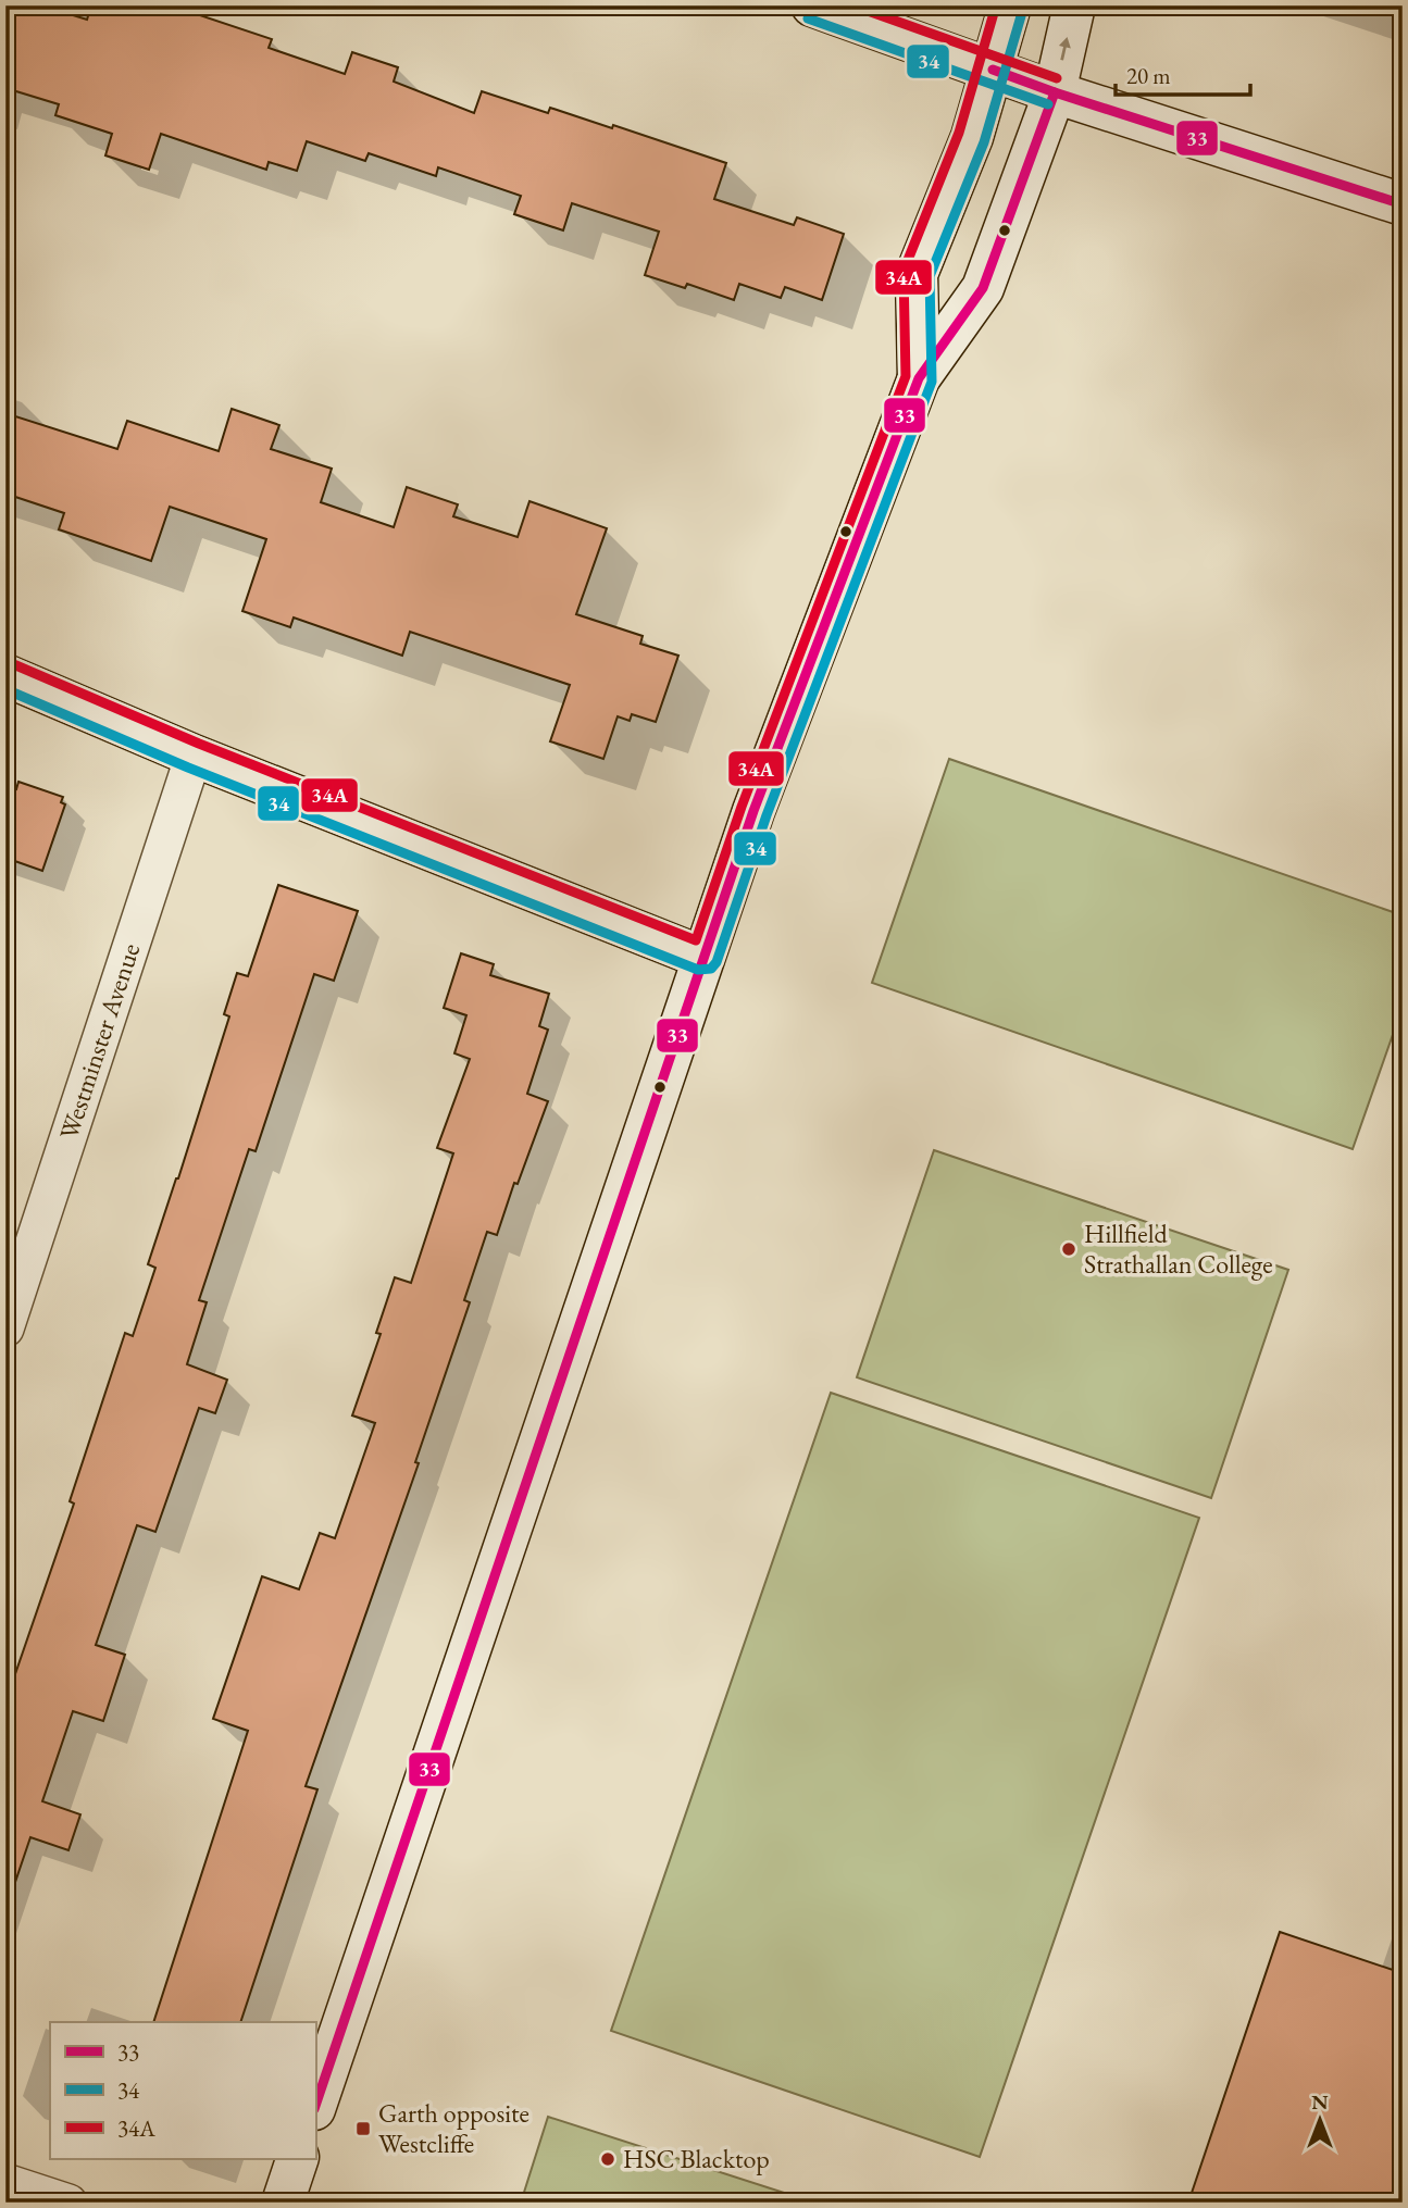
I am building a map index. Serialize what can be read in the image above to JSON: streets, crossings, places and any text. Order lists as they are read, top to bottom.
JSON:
{
  "streets": {
    "street": ["Westminster Avenue"]
  },
  "places": {
    "other": ["Hillfield Strathallan College", "HSC Blacktop"],
    "transit": ["Garth opposite Westcliffe"]
  },
  "lines": ["transit line 34A", "transit line 34", "transit line 33"],
  "legend": ["33", "34", "34A"],
  "scale_bar": "20 m",
  "north": "top"
}
